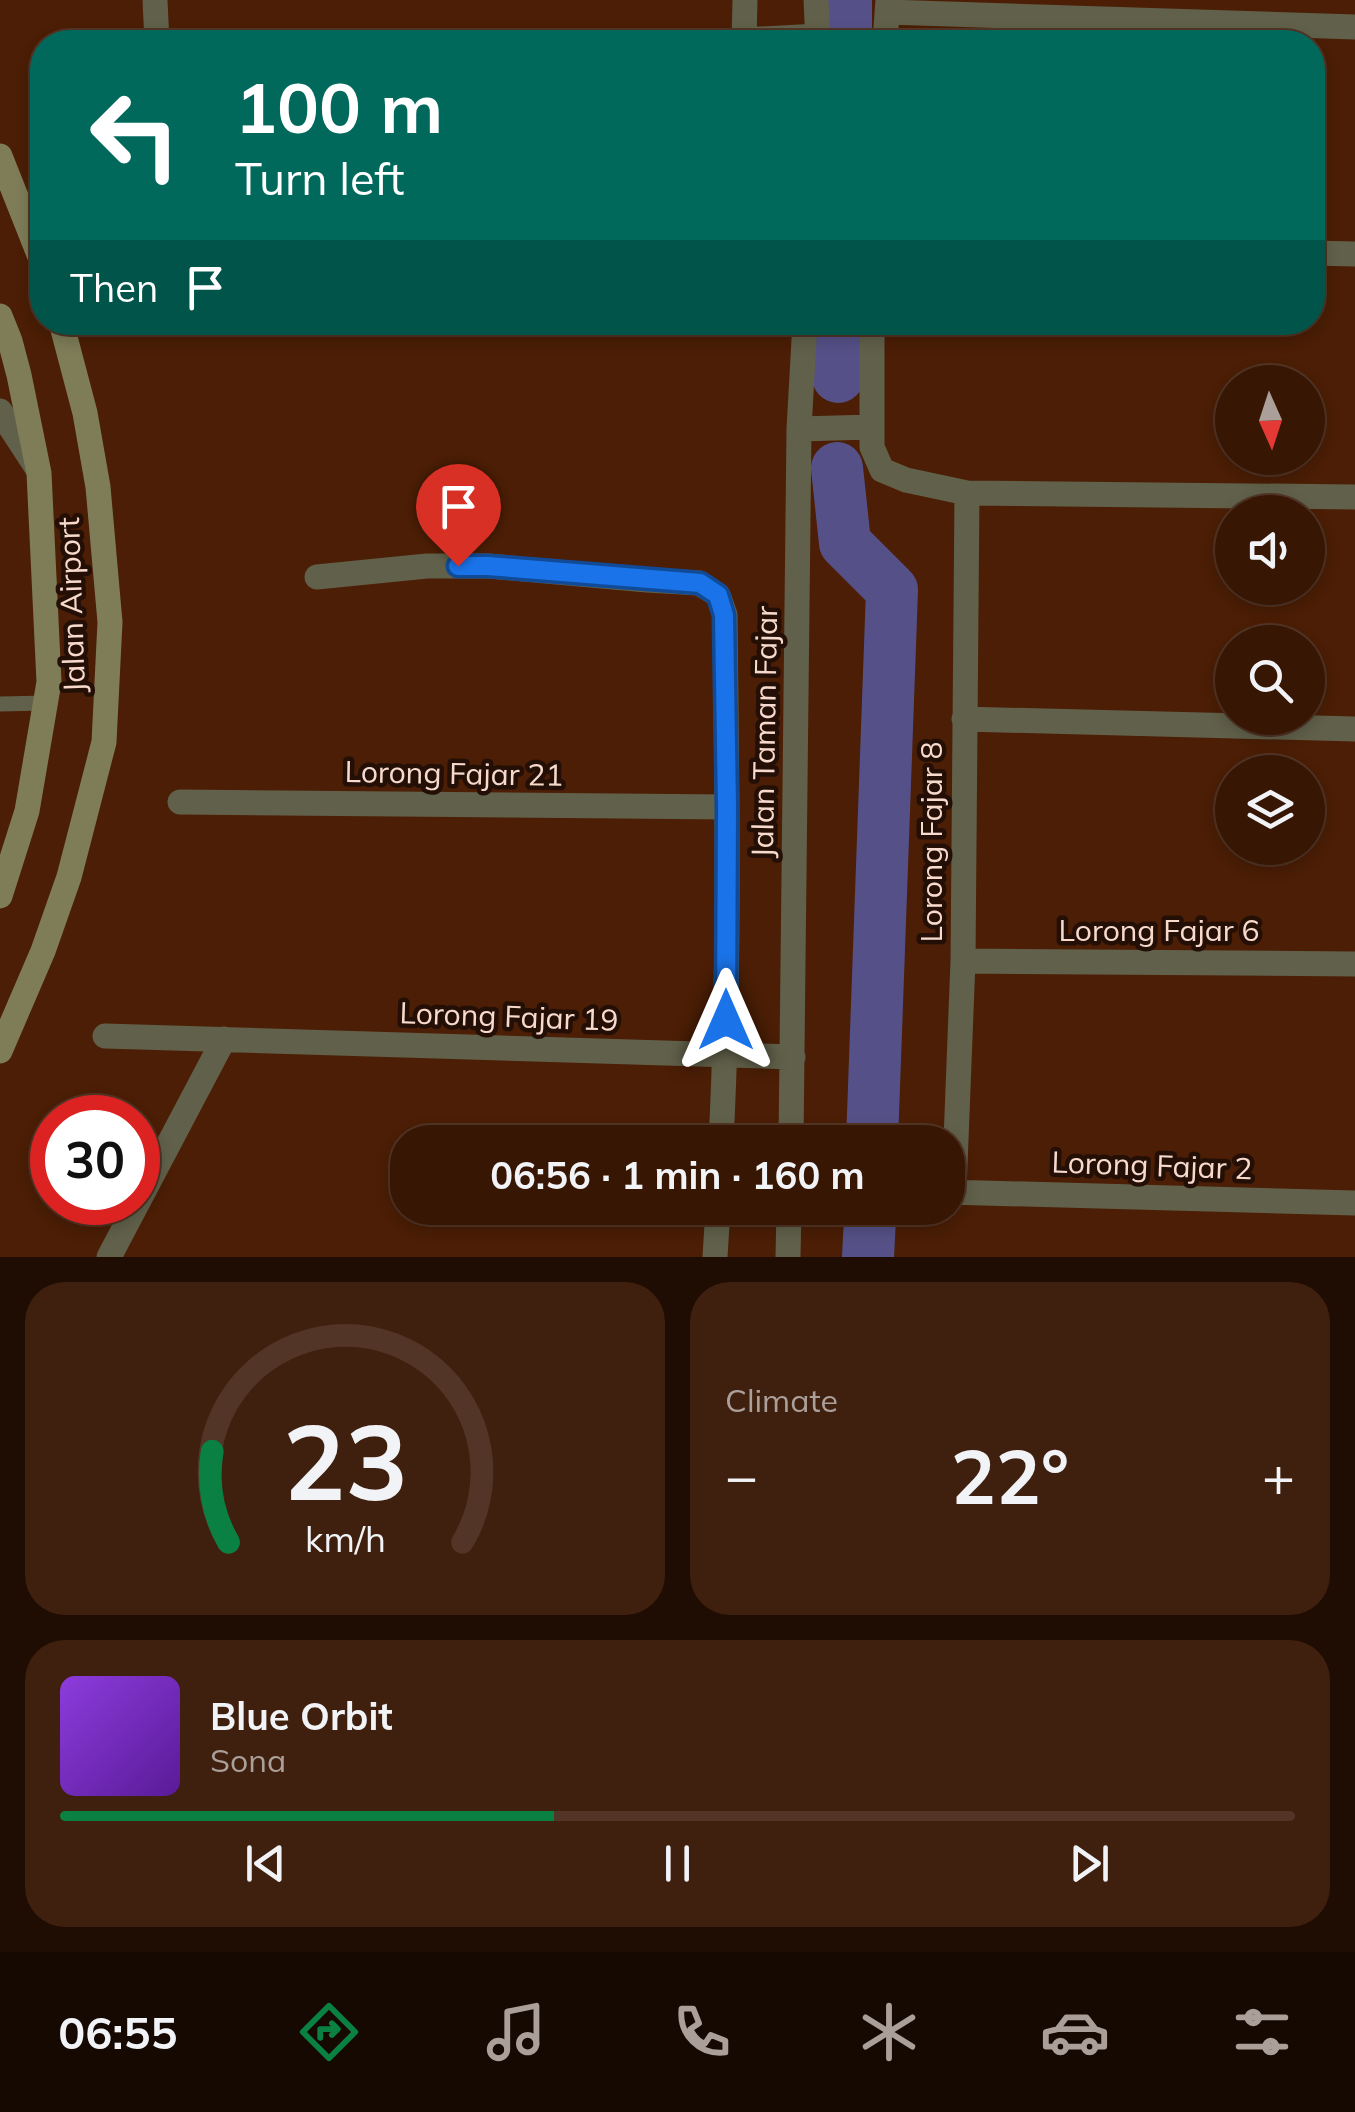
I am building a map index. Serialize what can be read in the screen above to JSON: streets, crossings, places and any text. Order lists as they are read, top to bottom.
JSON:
{
  "streets": {
    "main road": ["Jalan Airport"],
    "street": [
      "Jalan Taman Fajar",
      "Lorong Fajar 21",
      "Lorong Fajar 8",
      "Lorong Fajar 6",
      "Lorong Fajar 19",
      "Lorong Fajar 2"
    ]
  },
  "crossings": [
    ["Jalan Taman Fajar", "Lorong Fajar 19"],
    ["Lorong Fajar 8", "Lorong Fajar 6"]
  ],
  "north": "bottom",
  "page": {
    "turn": ["100 m", "Turn left"],
    "then": "Then",
    "limit": "30",
    "trip": "06:56 · 1 min · 160 m",
    "tile": "Climate",
    "heat": ["−", "22°", "+"],
    "song": ["Blue Orbit", "Sona"],
    "tabs": "06:55",
    "gauge": ["23", "km/h"]
  }
}
